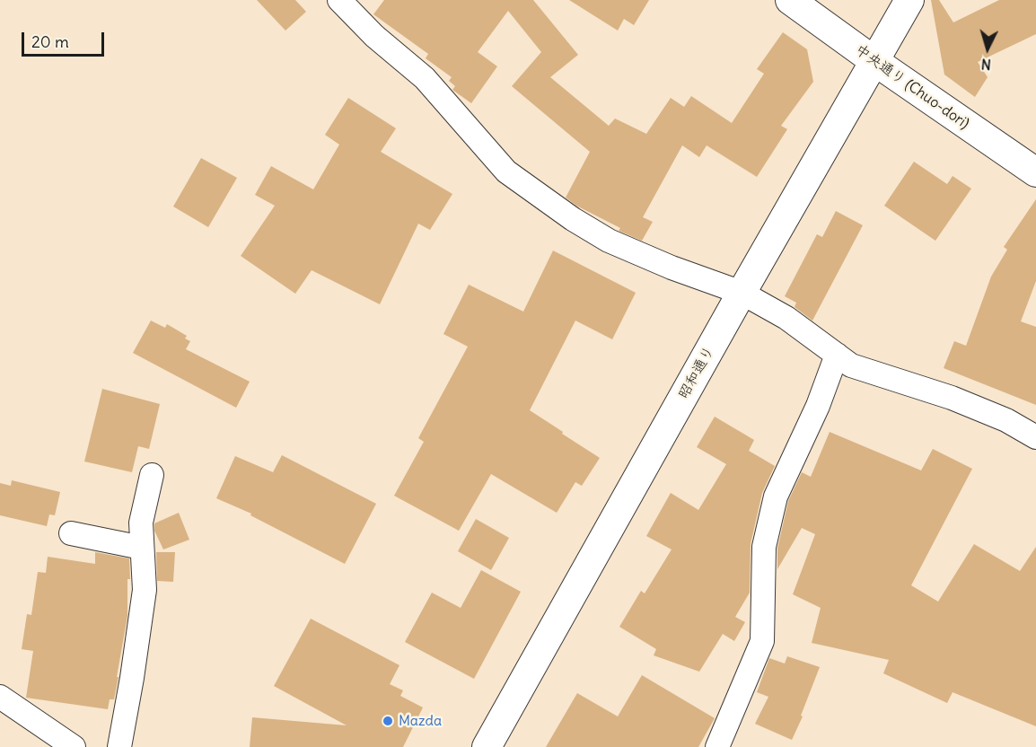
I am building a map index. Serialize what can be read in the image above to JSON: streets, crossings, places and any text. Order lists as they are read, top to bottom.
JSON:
{
  "streets": {
    "street": ["中央通り (Chuo-dori)", "昭和通り"]
  },
  "crossings": [
    ["中央通り (Chuo-dori)", "昭和通り"]
  ],
  "places": ["Mazda"],
  "scale_bar": "20 m",
  "north": "bottom"
}
